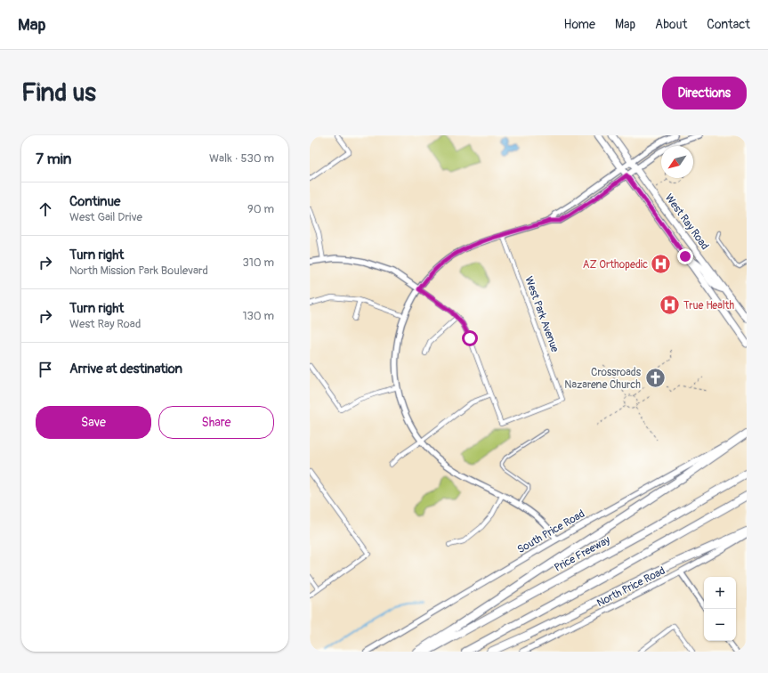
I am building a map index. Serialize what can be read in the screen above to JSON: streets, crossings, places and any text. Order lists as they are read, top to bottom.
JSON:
{
  "streets": {
    "highway": ["Price Freeway"],
    "main road": ["West Ray Road", "South Price Road", "North Price Road"],
    "street": ["West Park Avenue"]
  },
  "places": {
    "hospital": ["AZ Orthopedic", "True Health"],
    "church": ["Crossroads Nazarene Church"]
  },
  "north": "bottom left",
  "page": {
    "header": "Map",
    "nav": [
      "Home",
      "Map",
      "About",
      "Contact"
    ],
    "buttons": [
      "Directions",
      ["Save", "Share"]
    ],
    "title": "Find us",
    "heading": ["7 min", "Walk · 530 m"],
    "list": [
      ["Continue", "West Gail Drive", "90 m"],
      ["Turn right", "North Mission Park Boulevard", "310 m"],
      ["Turn right", "West Ray Road", "130 m"],
      "Arrive at destination"
    ],
    "map_buttons": ["+", "−"]
  }
}
